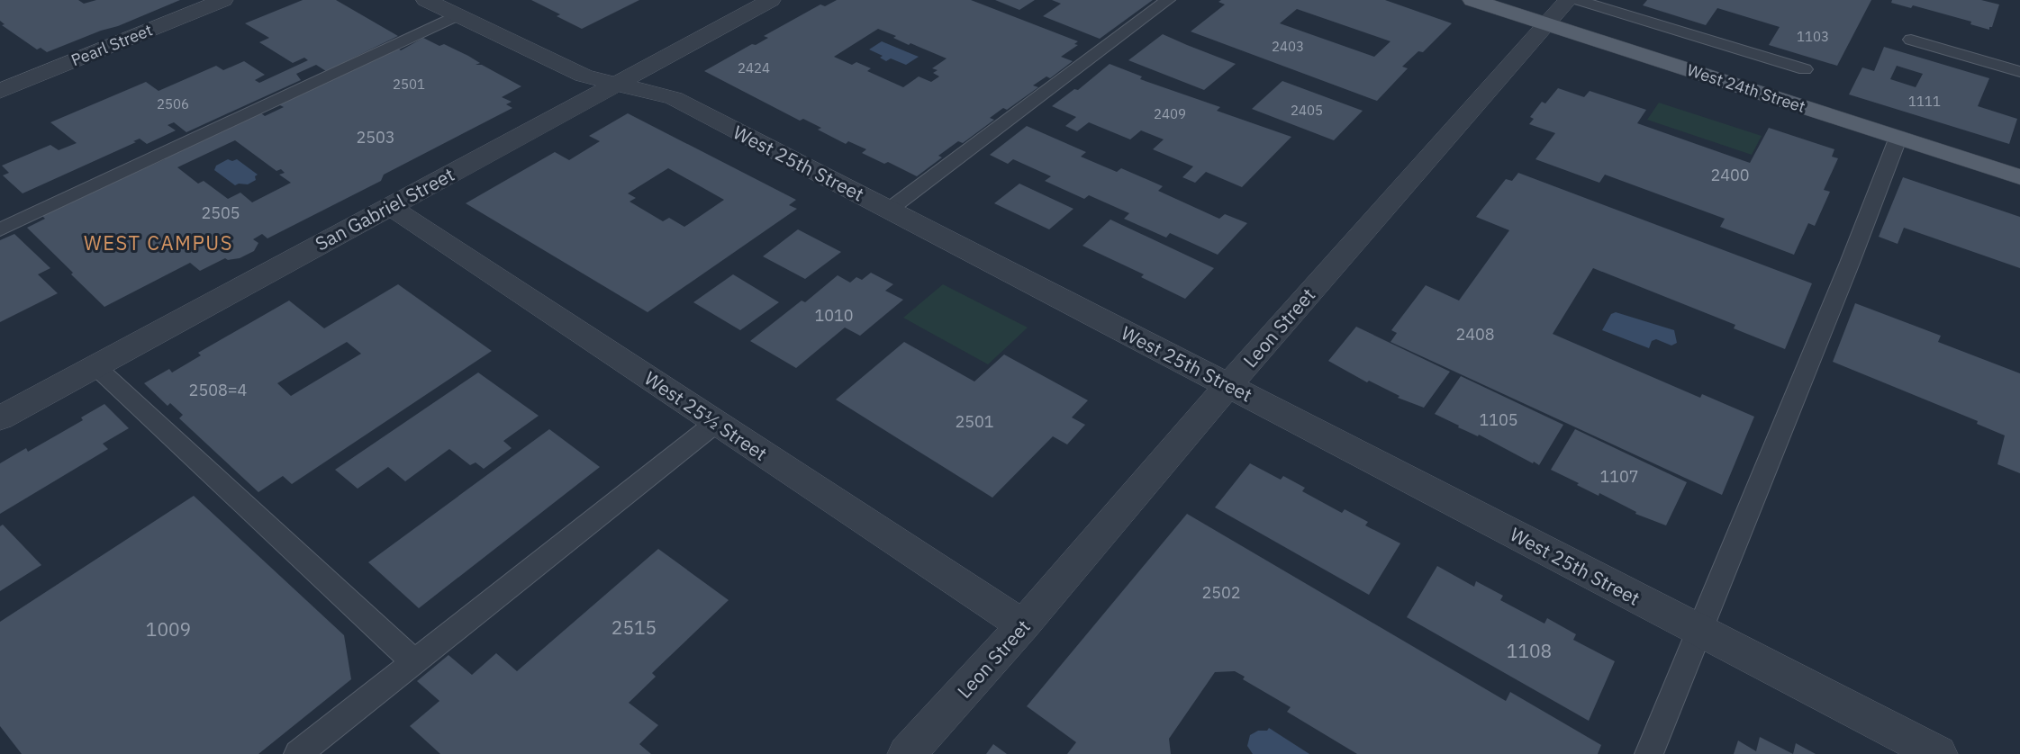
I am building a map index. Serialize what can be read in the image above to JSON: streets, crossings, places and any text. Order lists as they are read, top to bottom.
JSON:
{
  "streets": {
    "main road": ["West 24th Street"],
    "street": [
      "Pearl Street",
      "West 25th Street",
      "San Gabriel Street",
      "Leon Street",
      "West 25½ Street"
    ]
  },
  "crossings": [
    ["West 24th Street", "Leon Street"],
    ["West 25th Street", "San Gabriel Street"],
    ["West 25th Street", "Leon Street"],
    ["San Gabriel Street", "West 25½ Street"],
    ["Leon Street", "West 25½ Street"]
  ],
  "districts": ["WEST CAMPUS"],
  "house_numbers": [
    "1103",
    "2403",
    "2424",
    "2501",
    "1111",
    "2506",
    "2405",
    "2409",
    "2503",
    "2400",
    "2505",
    "1010",
    "2408",
    "2508=4",
    "1105",
    "2501",
    "1107",
    "2502",
    "2515",
    "1009",
    "1108"
  ]
}
